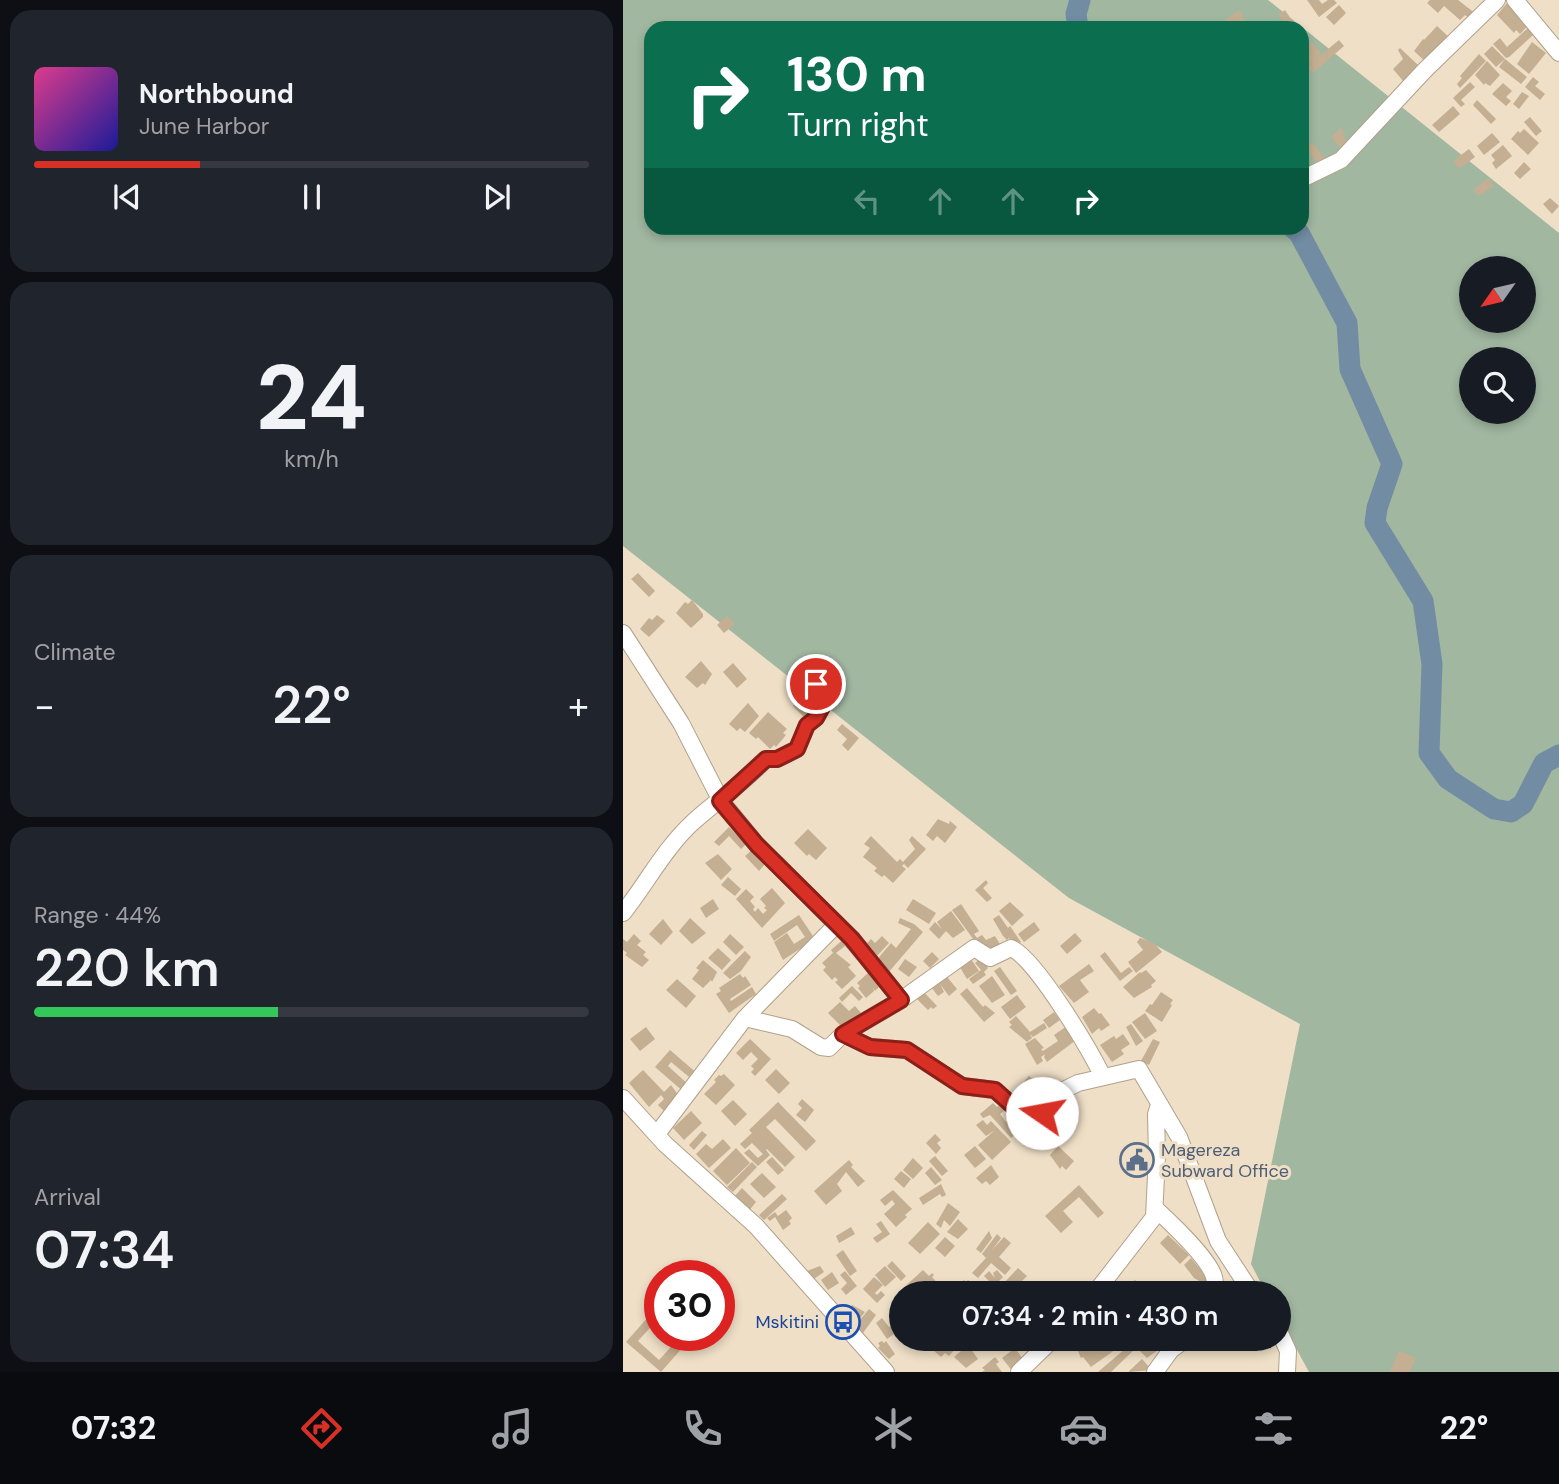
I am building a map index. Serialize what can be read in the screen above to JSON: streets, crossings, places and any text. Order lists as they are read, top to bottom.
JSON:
{
  "places": {
    "public building": ["Magereza Subward Office"],
    "bus stop": ["Mskitini"]
  },
  "north": "bottom left",
  "page": {
    "turn": ["130 m", "Turn right"],
    "song": ["Northbound", "June Harbor"],
    "tile": [
      ["24", "km/h"],
      "Climate",
      ["Range · 44%", "220 km"],
      ["Arrival", "07:34"]
    ],
    "heat": ["−", "22°", "+"],
    "limit": "30",
    "trip": "07:34 · 2 min · 430 m",
    "tabs": ["07:32", "22°"]
  }
}
